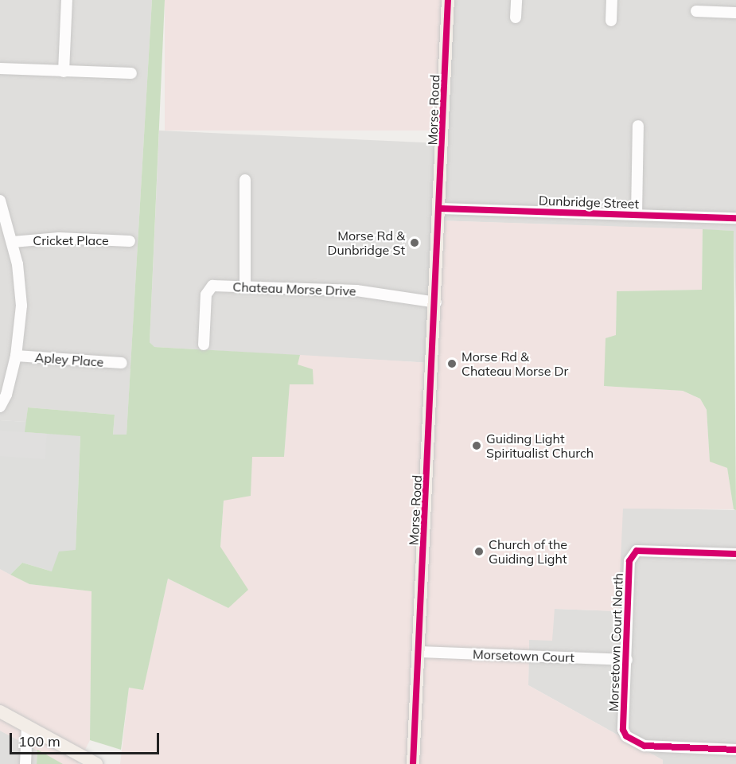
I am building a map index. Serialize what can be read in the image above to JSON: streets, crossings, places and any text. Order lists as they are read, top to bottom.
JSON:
{
  "streets": {
    "main road": ["Morse Road"],
    "street": [
      "Dunbridge Street",
      "Cricket Place",
      "Chateau Morse Drive",
      "Apley Place",
      "Morsetown Court North",
      "Morsetown Court"
    ]
  },
  "crossings": [
    ["Morse Road", "Dunbridge Street"],
    ["Morse Road", "Chateau Morse Drive"],
    ["Morse Road", "Morsetown Court"],
    ["Morsetown Court North", "Morsetown Court"]
  ],
  "places": [
    "Morse Rd & Dunbridge St",
    "Morse Rd & Chateau Morse Dr",
    "Guiding Light Spiritualist Church",
    "Church of the Guiding Light"
  ],
  "scale_bar": "100 m"
}
